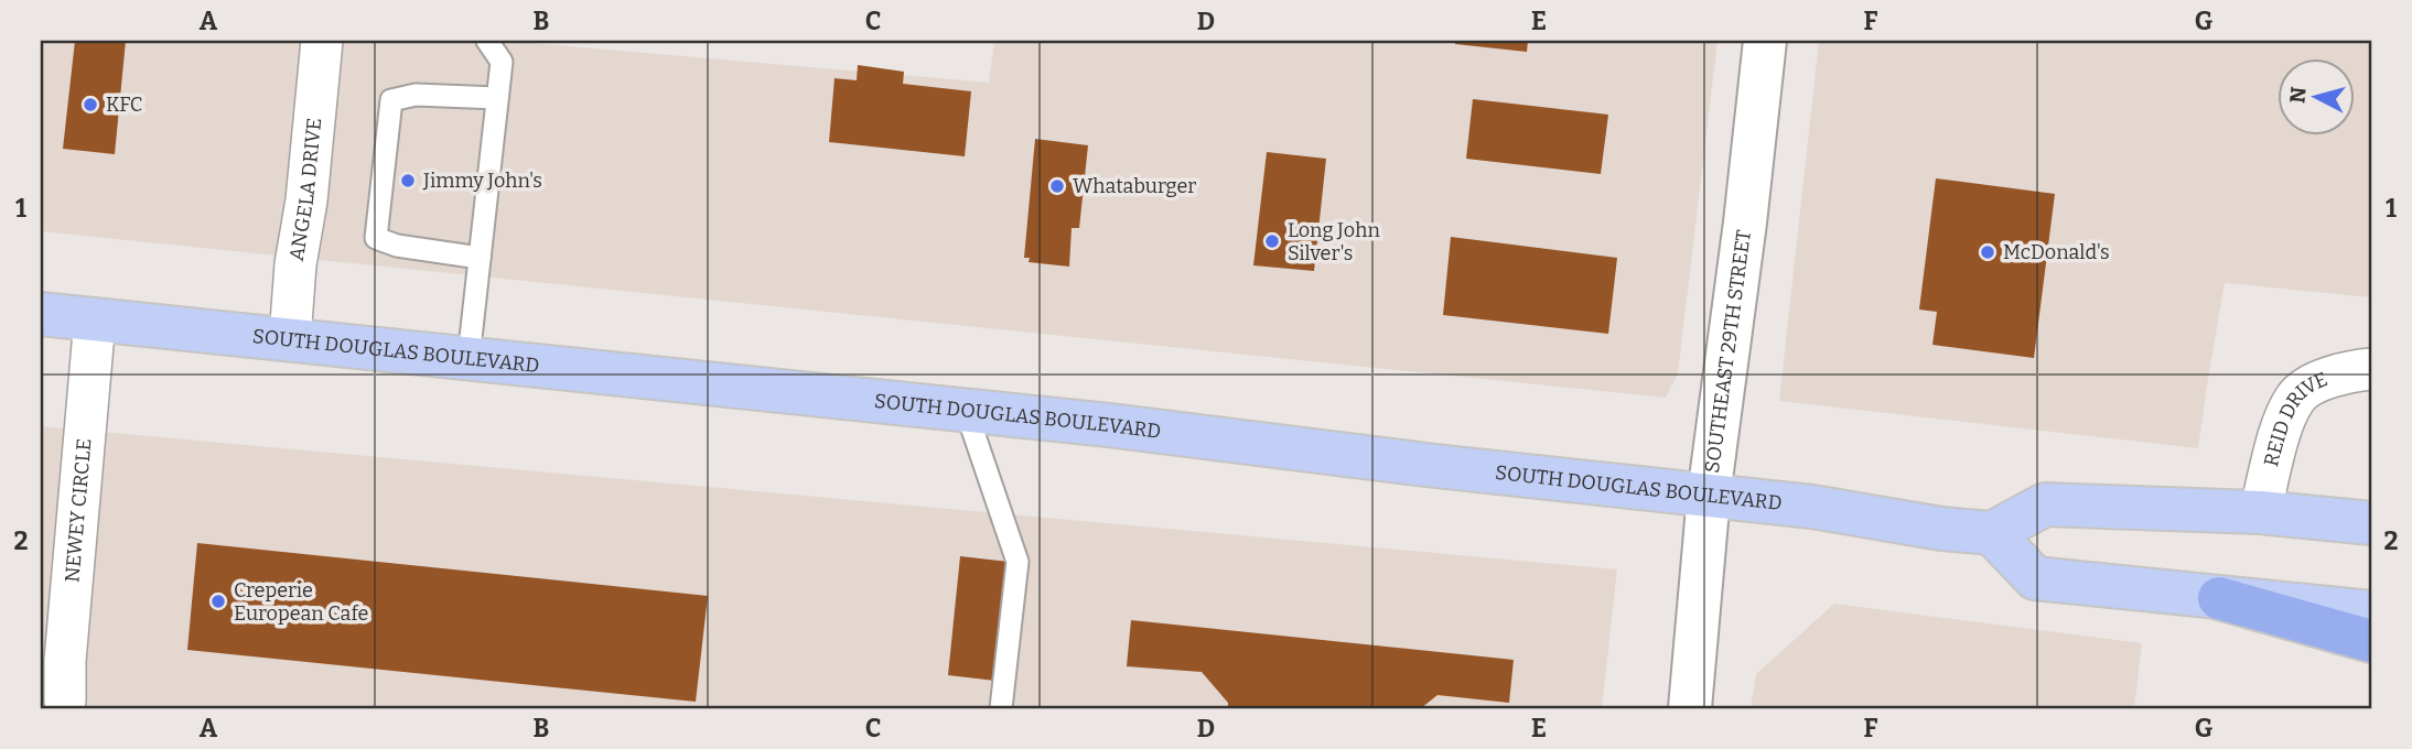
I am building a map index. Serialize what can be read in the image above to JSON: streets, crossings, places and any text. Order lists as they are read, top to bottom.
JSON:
{
  "streets": {
    "main road": ["SOUTH DOUGLAS BOULEVARD", "SOUTHEAST 29TH STREET"],
    "street": ["ANGELA DRIVE", "REID DRIVE", "NEWEY CIRCLE"]
  },
  "crossings": [
    ["ANGELA DRIVE", "SOUTH DOUGLAS BOULEVARD"],
    ["SOUTH DOUGLAS BOULEVARD", "SOUTHEAST 29TH STREET"],
    ["SOUTH DOUGLAS BOULEVARD", "NEWEY CIRCLE"]
  ],
  "places": [
    "KFC",
    "Jimmy John's",
    "Whataburger",
    "Long John Silver's",
    "McDonald's",
    "Creperie European Cafe"
  ],
  "north": "left",
  "grid": {
    "columns": [
      "A",
      "B",
      "C",
      "D",
      "E",
      "F",
      "G"
    ],
    "rows": ["1", "2"]
  }
}
